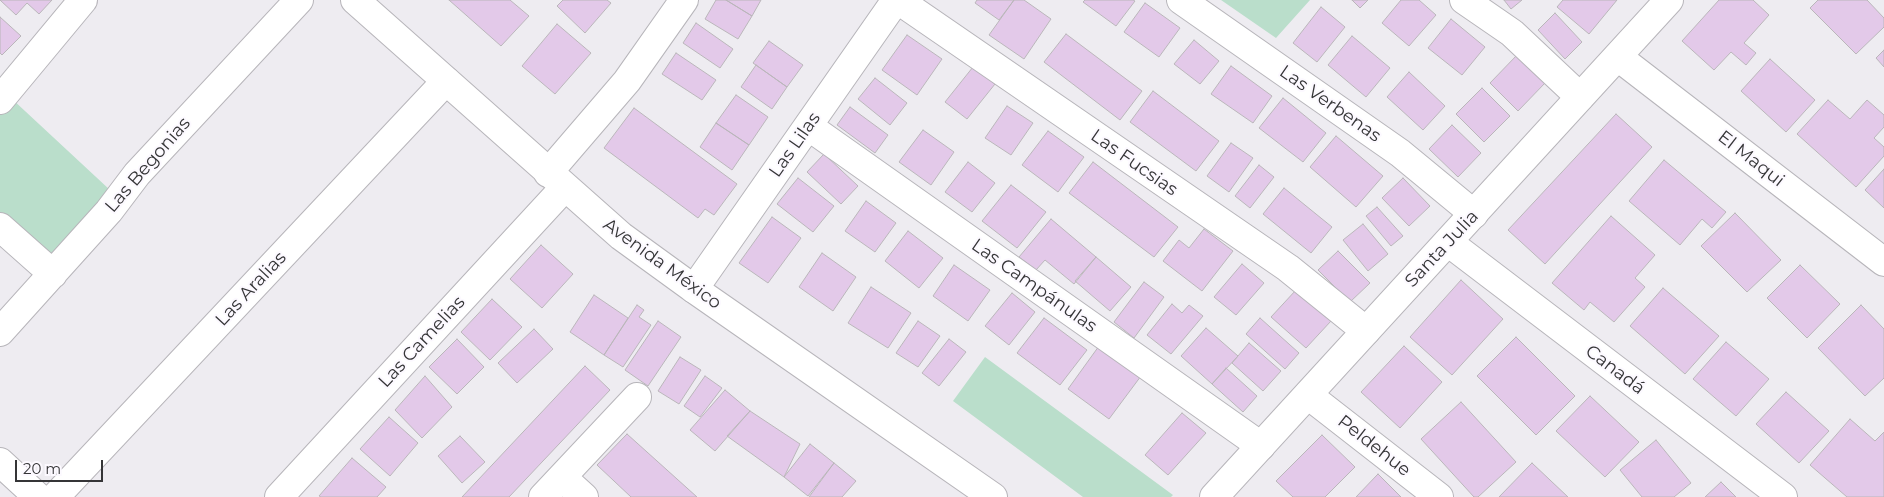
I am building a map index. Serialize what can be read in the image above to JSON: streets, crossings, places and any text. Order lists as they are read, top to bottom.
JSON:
{
  "streets": {
    "street": [
      "Las Verbenas",
      "Las Lilas",
      "El Maqui",
      "Las Fucsias",
      "Las Begonias",
      "Santa Julia",
      "Avenida México",
      "Las Campánulas",
      "Las Aralias",
      "Las Camelias",
      "Canadá",
      "Peldehue"
    ]
  },
  "crossings": [
    ["Las Verbenas", "Santa Julia"],
    ["Las Lilas", "Las Fucsias"],
    ["Las Lilas", "Avenida México"],
    ["Las Lilas", "Las Campánulas"],
    ["El Maqui", "Santa Julia"],
    ["Las Fucsias", "Santa Julia"],
    ["Santa Julia", "Las Campánulas"],
    ["Santa Julia", "Canadá"],
    ["Santa Julia", "Peldehue"],
    ["Avenida México", "Las Aralias"],
    ["Avenida México", "Las Camelias"]
  ],
  "scale_bar": "20 m"
}
